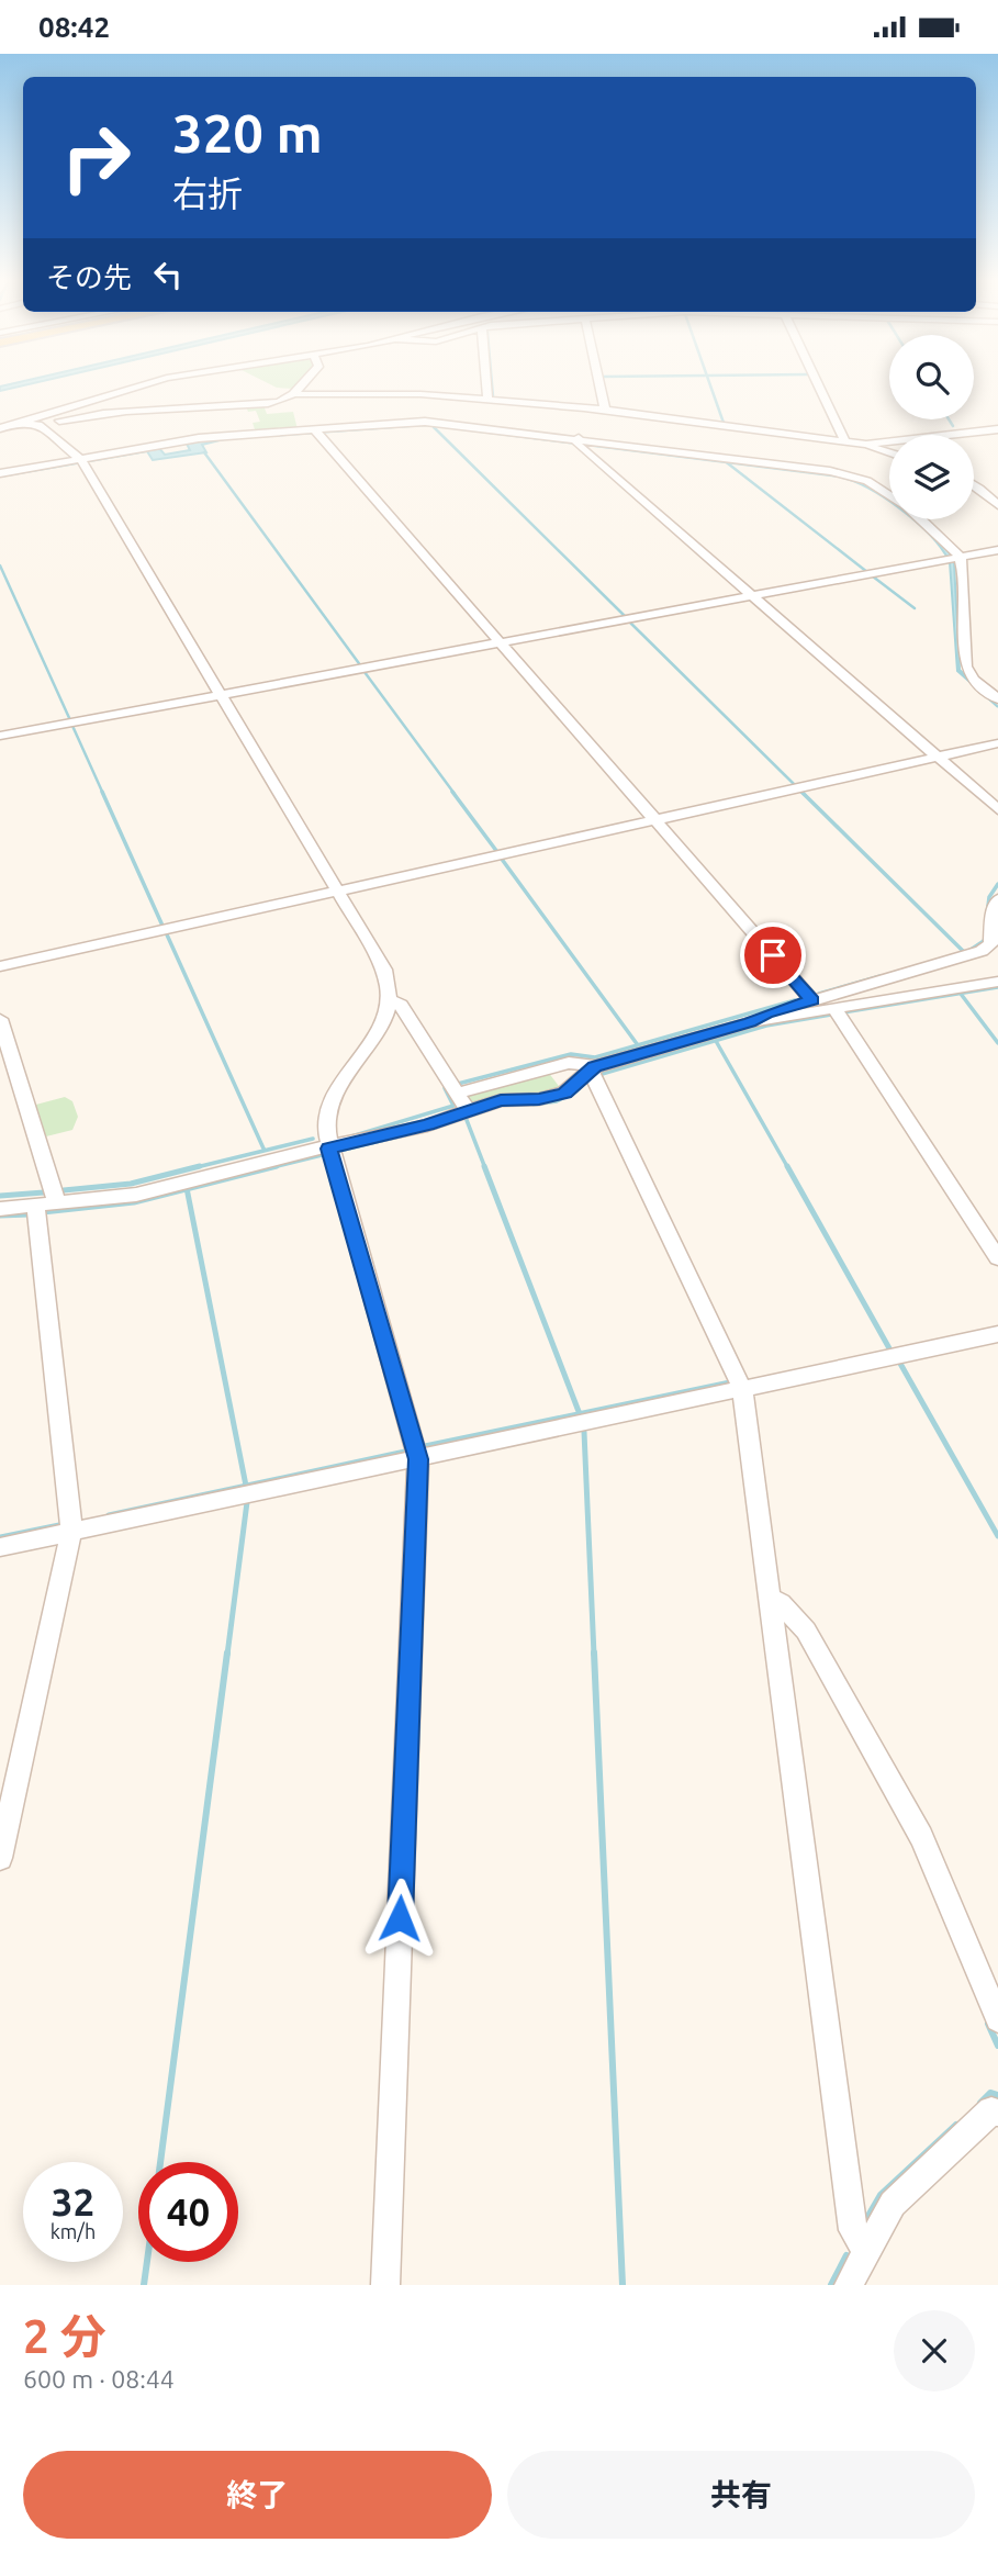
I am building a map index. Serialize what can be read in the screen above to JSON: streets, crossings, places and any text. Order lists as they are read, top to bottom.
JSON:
{
  "page": {
    "status": "08:42",
    "turn": ["320 m", "右折"],
    "then": "その先",
    "speed": "32 km/h",
    "limit": "40",
    "heading": ["2 分", "600 m · 08:44"],
    "buttons": ["終了", "共有"]
  }
}
